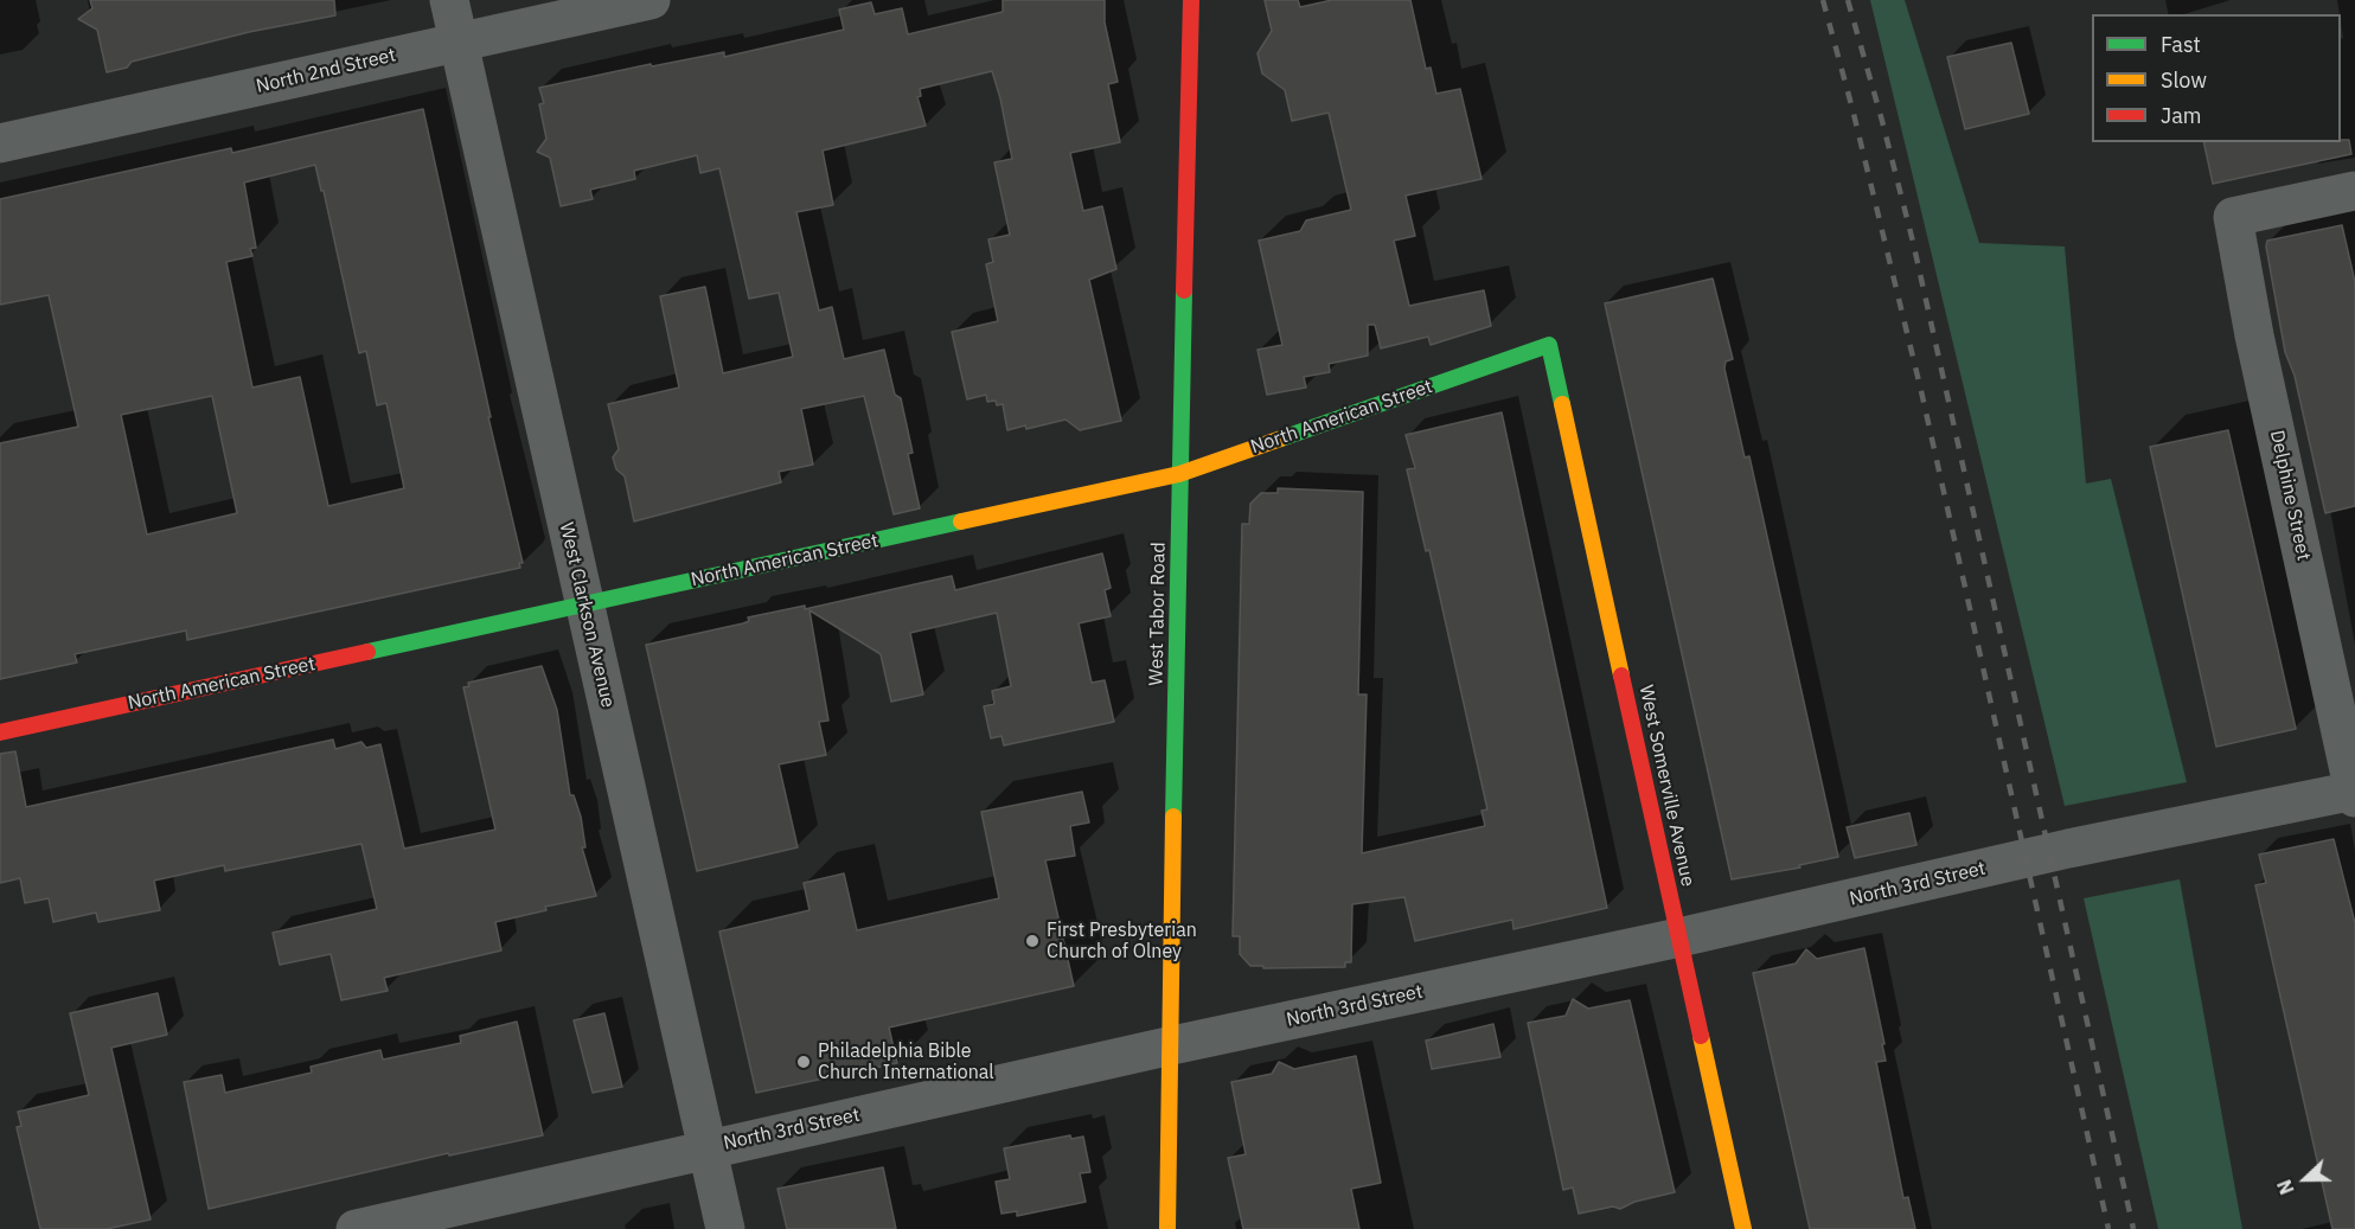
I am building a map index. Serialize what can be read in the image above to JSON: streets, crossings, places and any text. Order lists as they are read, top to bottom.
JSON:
{
  "streets": {
    "street": [
      "North 2nd Street",
      "North American Street",
      "Delphine Street",
      "West Tabor Road",
      "West Clarkson Avenue",
      "West Somerville Avenue",
      "North 3rd Street"
    ]
  },
  "crossings": [
    ["North 2nd Street", "West Clarkson Avenue"],
    ["North American Street", "West Tabor Road"],
    ["North American Street", "West Clarkson Avenue"],
    ["North American Street", "West Somerville Avenue"],
    ["Delphine Street", "North 3rd Street"],
    ["West Tabor Road", "North 3rd Street"],
    ["West Clarkson Avenue", "North 3rd Street"],
    ["West Somerville Avenue", "North 3rd Street"]
  ],
  "places": ["First Presbyterian Church of Olney", "Philadelphia Bible Church International"],
  "legend": ["Fast", "Slow", "Jam"],
  "north": "left"
}
